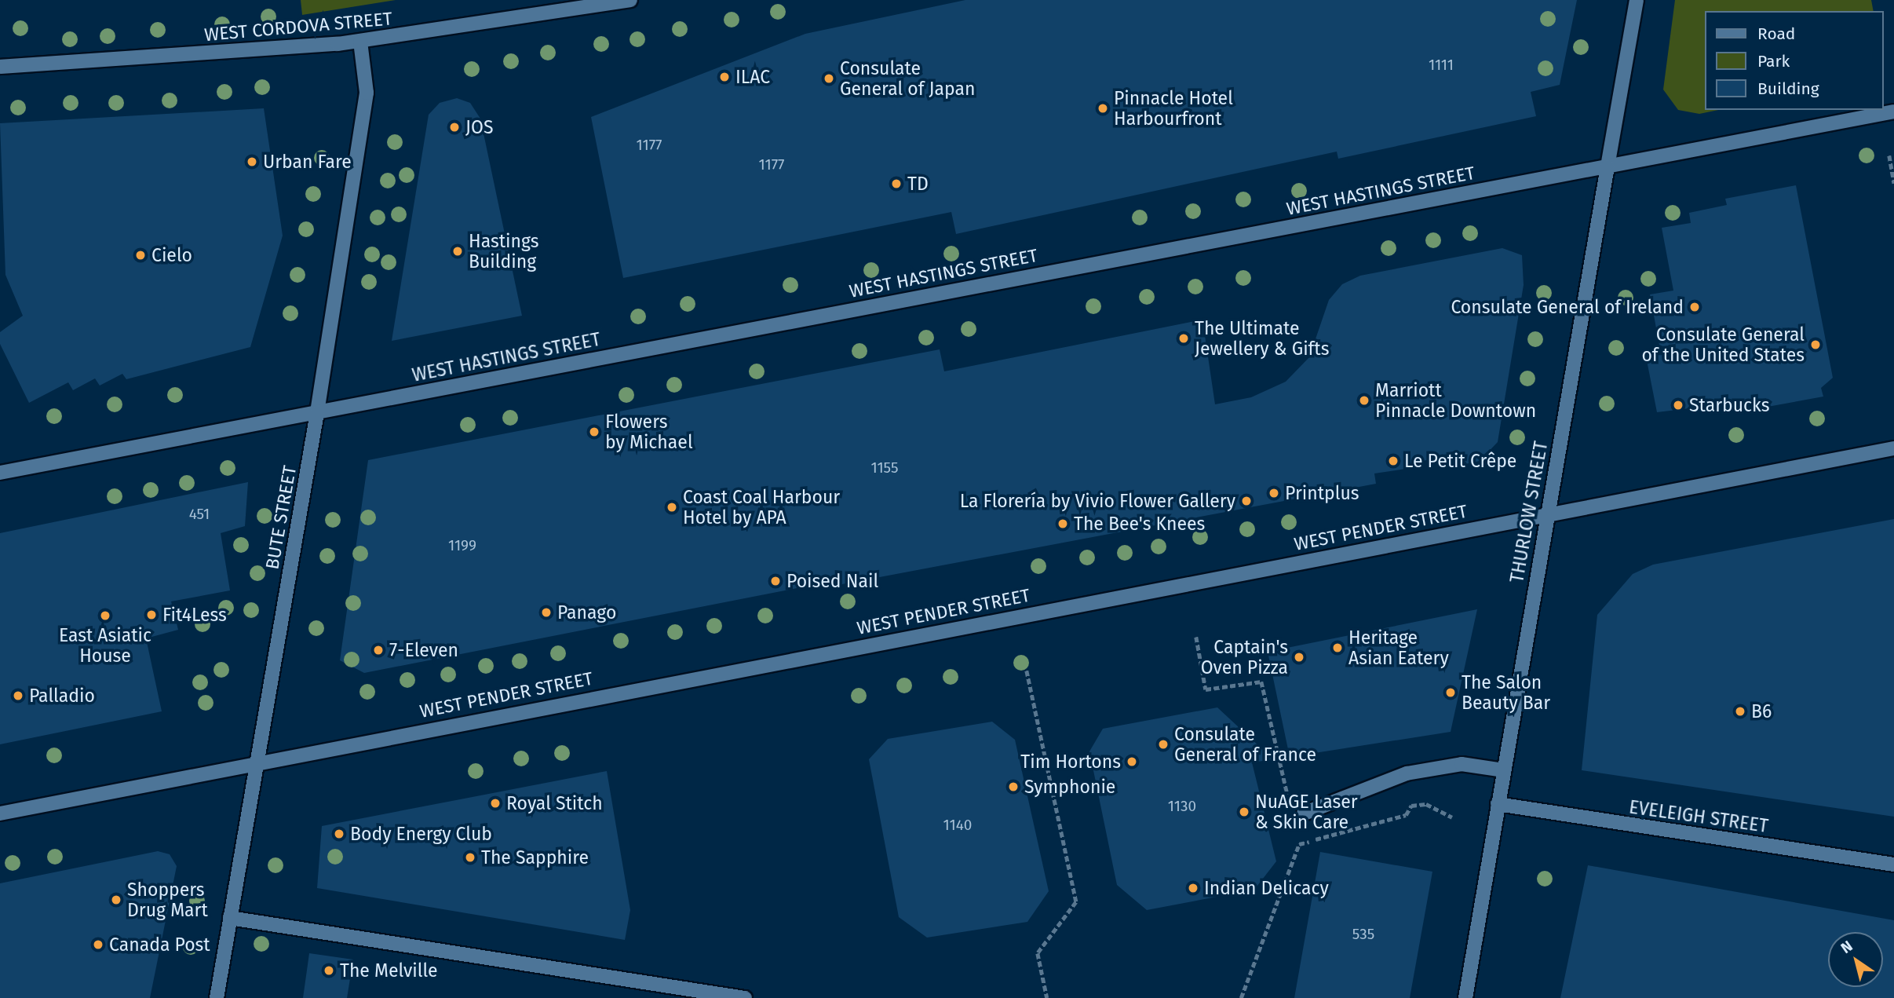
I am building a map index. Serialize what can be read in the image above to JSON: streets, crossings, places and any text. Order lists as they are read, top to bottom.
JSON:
{
  "streets": {
    "street": [
      "WEST CORDOVA STREET",
      "WEST HASTINGS STREET",
      "THURLOW STREET",
      "BUTE STREET",
      "WEST PENDER STREET",
      "EVELEIGH STREET"
    ]
  },
  "crossings": [
    ["WEST CORDOVA STREET", "BUTE STREET"],
    ["WEST HASTINGS STREET", "THURLOW STREET"],
    ["WEST HASTINGS STREET", "BUTE STREET"],
    ["THURLOW STREET", "WEST PENDER STREET"],
    ["THURLOW STREET", "EVELEIGH STREET"],
    ["BUTE STREET", "WEST PENDER STREET"]
  ],
  "places": [
    "ILAC",
    "Consulate General of Japan",
    "Pinnacle Hotel Harbourfront",
    "JOS",
    "Urban Fare",
    "TD",
    "Hastings Building",
    "Cielo",
    "Consulate General of Ireland",
    "The Ultimate Jewellery & Gifts",
    "Consulate General of the United States",
    "Marriott Pinnacle Downtown",
    "Starbucks",
    "Flowers by Michael",
    "Le Petit Crêpe",
    "Printplus",
    "La Florería by Vivio Flower Gallery",
    "Coast Coal Harbour Hotel by APA",
    "The Bee's Knees",
    "Poised Nail",
    "Panago",
    "Fit4Less",
    "East Asiatic House",
    "Heritage Asian Eatery",
    "7-Eleven",
    "Captain's Oven Pizza",
    "The Salon Beauty Bar",
    "Palladio",
    "B6",
    "Consulate General of France",
    "Tim Hortons",
    "Symphonie",
    "Royal Stitch",
    "NuAGE Laser & Skin Care",
    "Body Energy Club",
    "The Sapphire",
    "Indian Delicacy",
    "Shoppers Drug Mart",
    "Canada Post",
    "The Melville"
  ],
  "house_numbers": [
    "1111",
    "1177",
    "1177",
    "1155",
    "451",
    "1199",
    "1130",
    "1140",
    "535"
  ],
  "legend": ["Road", "Park", "Building"],
  "north": "top left"
}
